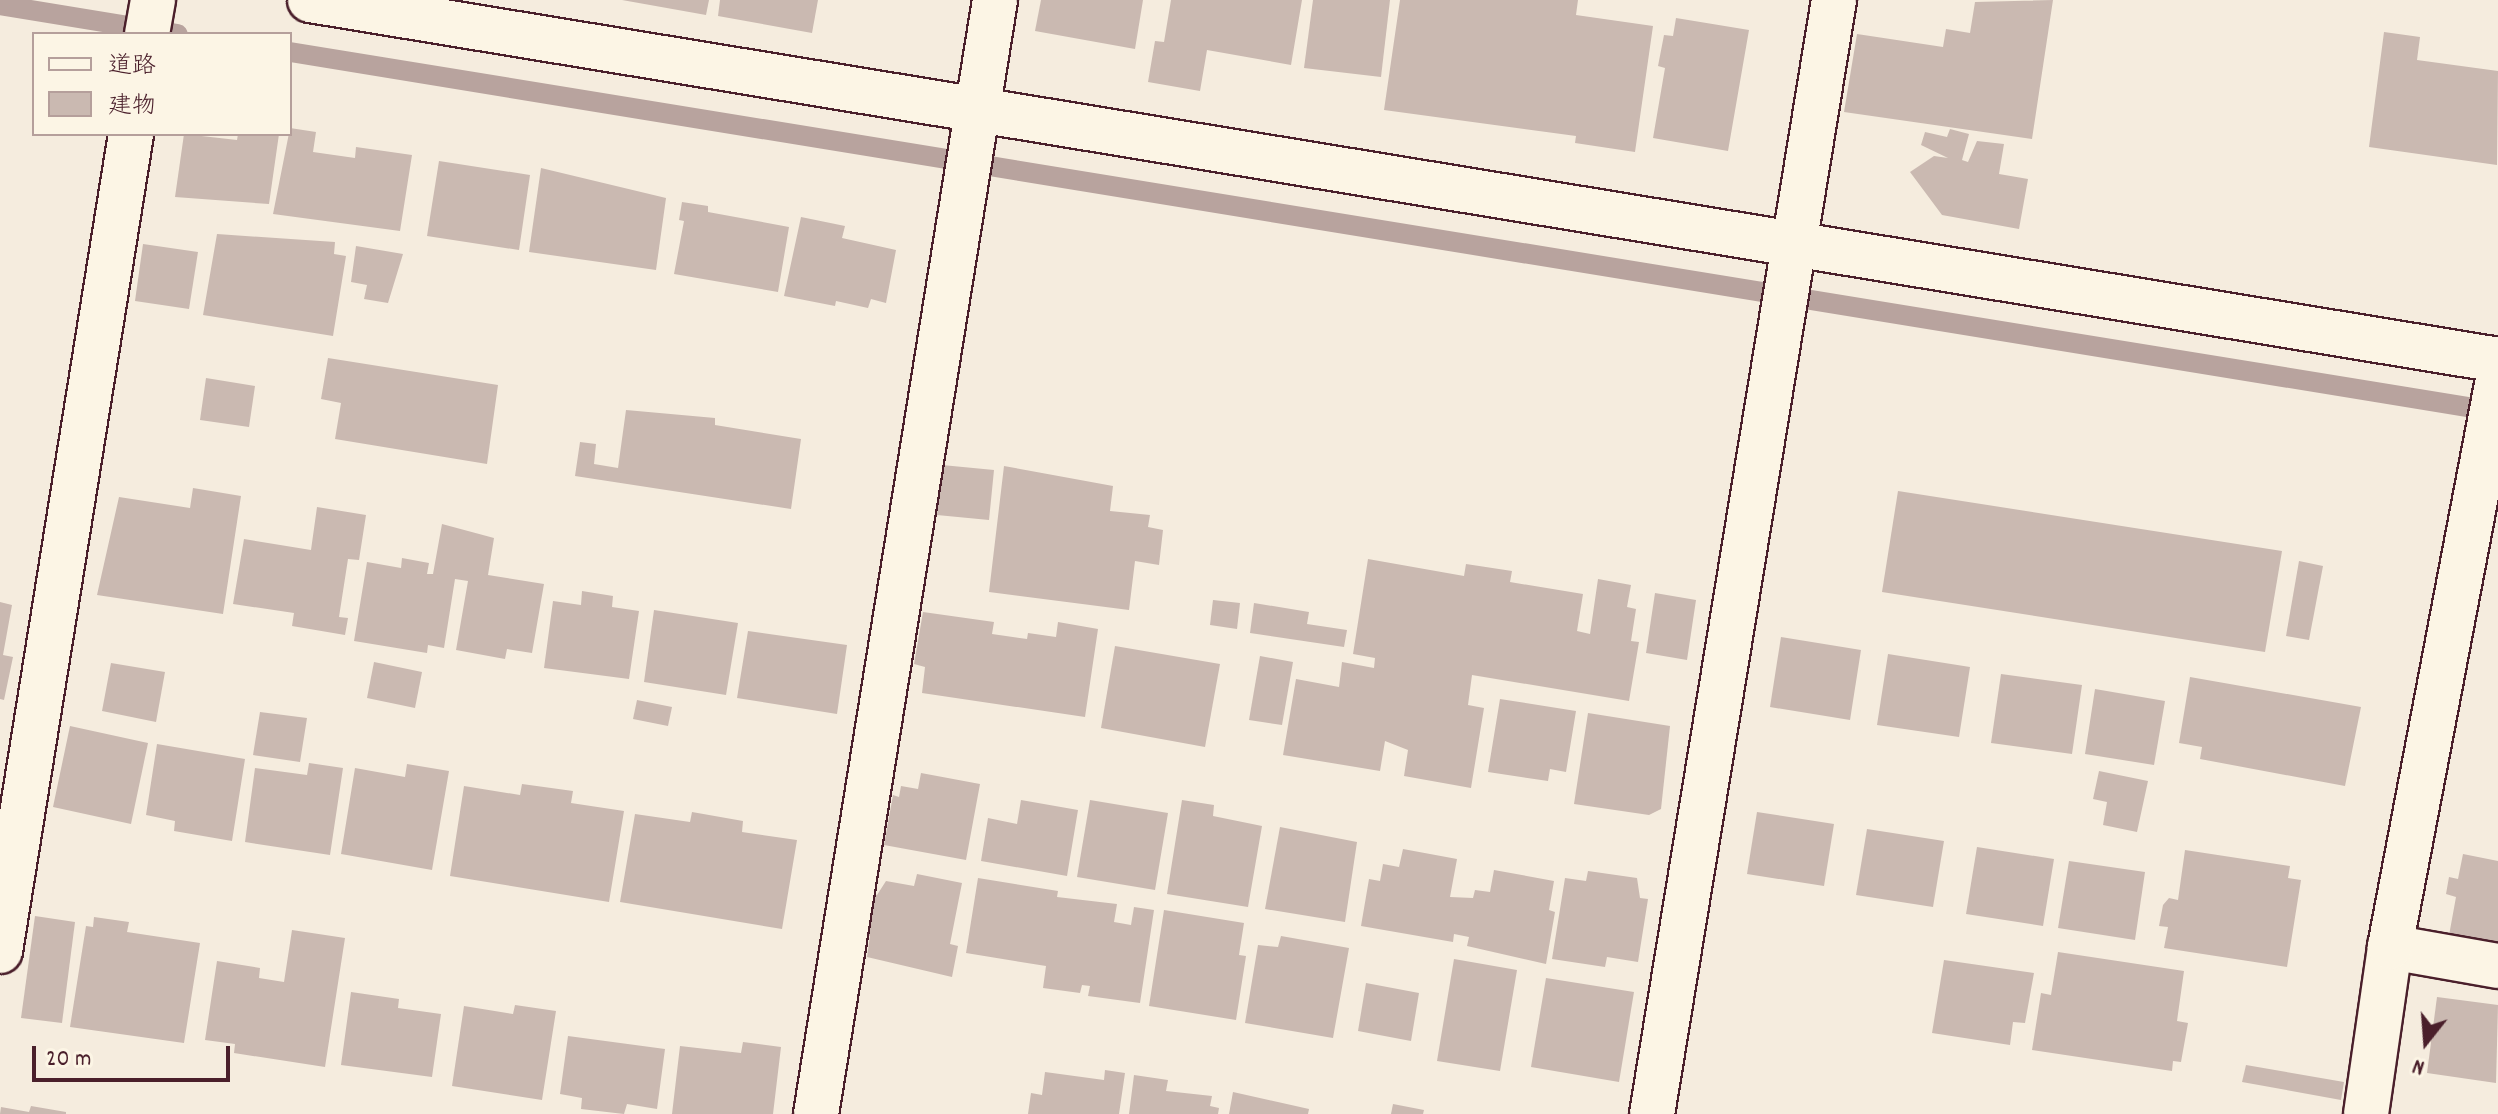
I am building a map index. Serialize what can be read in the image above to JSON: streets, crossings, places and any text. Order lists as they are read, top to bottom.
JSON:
{
  "legend": ["道路", "建物"],
  "scale_bar": "20 m",
  "north": "bottom"
}
